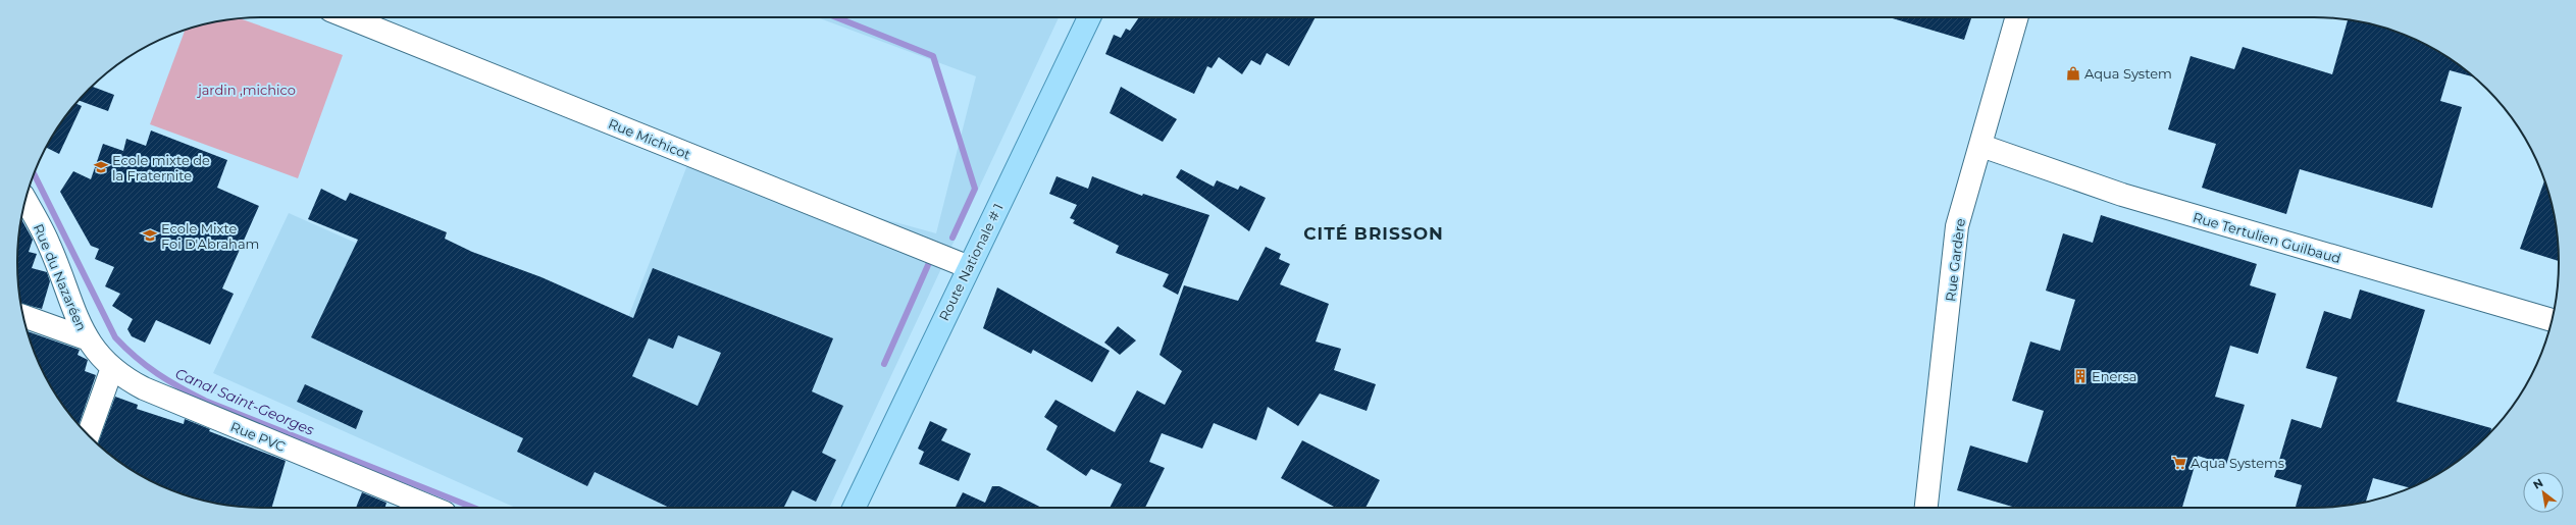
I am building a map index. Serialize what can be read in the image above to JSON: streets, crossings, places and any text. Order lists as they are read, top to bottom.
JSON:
{
  "streets": {
    "main road": ["Route Nationale # 1"],
    "street": [
      "Rue Michicot",
      "Rue Tertulien Guilbaud",
      "Rue Gardère",
      "Rue du Nazaréen",
      "Rue PVC"
    ]
  },
  "crossings": [
    ["Rue Michicot", "Route Nationale # 1"],
    ["Rue Tertulien Guilbaud", "Rue Gardère"],
    ["Rue du Nazaréen", "Rue PVC"]
  ],
  "districts": ["CITÉ BRISSON"],
  "water": ["Canal Saint-Georges"],
  "parks": ["jardin ,michico"],
  "places": {
    "shop": ["Aqua System"],
    "school or university": ["Ecole mixte de la Fraternite", "Ecole Mixte Foi D'Abraham"],
    "building": ["Enersa"],
    "supermarket": ["Aqua Systems"]
  },
  "north": "top left"
}
